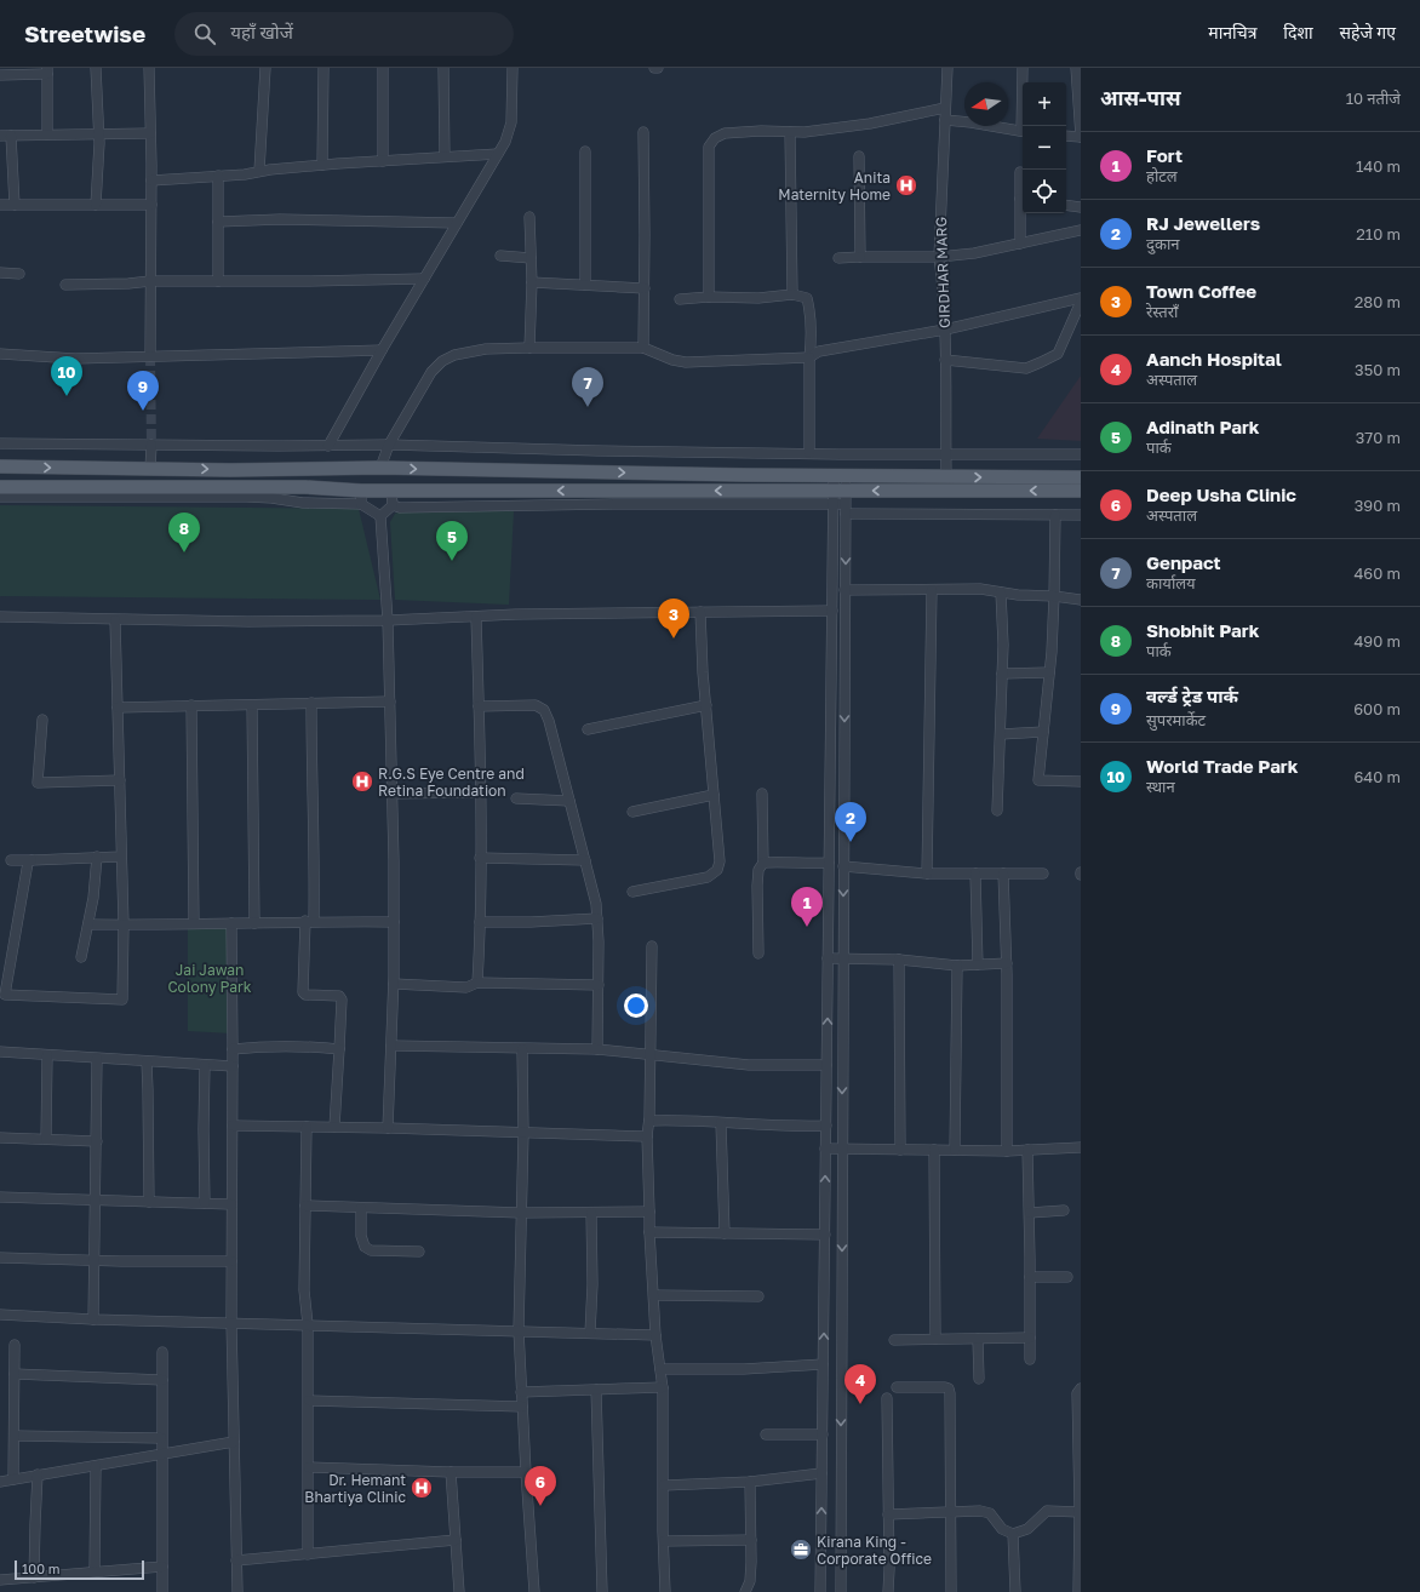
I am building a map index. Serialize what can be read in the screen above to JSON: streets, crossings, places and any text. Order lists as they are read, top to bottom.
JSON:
{
  "streets": {
    "street": ["GIRDHAR MARG"]
  },
  "parks": ["Jai Jawan Colony Park"],
  "places": {
    "hospital": ["Anita Maternity Home", "R.G.S Eye Centre and Retina Foundation", "Dr. Hemant Bhartiya Clinic"],
    "office": ["Kirana King - Corporate Office"]
  },
  "scale_bar": "100 m",
  "north": "left",
  "page": {
    "header": "Streetwise",
    "search": "यहाँ खोजें",
    "nav": ["मानचित्र", "दिशा", "सहेजे गए"],
    "heading": ["आस-पास", "10 नतीजे"],
    "map_buttons": ["+", "−"],
    "list": [
      {
        "mark": "1",
        "name": "Fort",
        "note": "होटल",
        "value": "140 m"
      },
      {
        "mark": "2",
        "name": "RJ Jewellers",
        "note": "दुकान",
        "value": "210 m"
      },
      {
        "mark": "3",
        "name": "Town Coffee",
        "note": "रेस्तराँ",
        "value": "280 m"
      },
      {
        "mark": "4",
        "name": "Aanch Hospital",
        "note": "अस्पताल",
        "value": "350 m"
      },
      {
        "mark": "5",
        "name": "Adinath Park",
        "note": "पार्क",
        "value": "370 m"
      },
      {
        "mark": "6",
        "name": "Deep Usha Clinic",
        "note": "अस्पताल",
        "value": "390 m"
      },
      {
        "mark": "7",
        "name": "Genpact",
        "note": "कार्यालय",
        "value": "460 m"
      },
      {
        "mark": "8",
        "name": "Shobhit Park",
        "note": "पार्क",
        "value": "490 m"
      },
      {
        "mark": "9",
        "name": "वर्ल्ड ट्रेड पार्क",
        "note": "सुपरमार्केट",
        "value": "600 m"
      },
      {
        "mark": "10",
        "name": "World Trade Park",
        "note": "स्थान",
        "value": "640 m"
      }
    ],
    "pins": [
      "10",
      "7",
      "9",
      "8",
      "5",
      "3",
      "2",
      "1",
      "4",
      "6"
    ],
    "scale": "100 m"
  }
}
